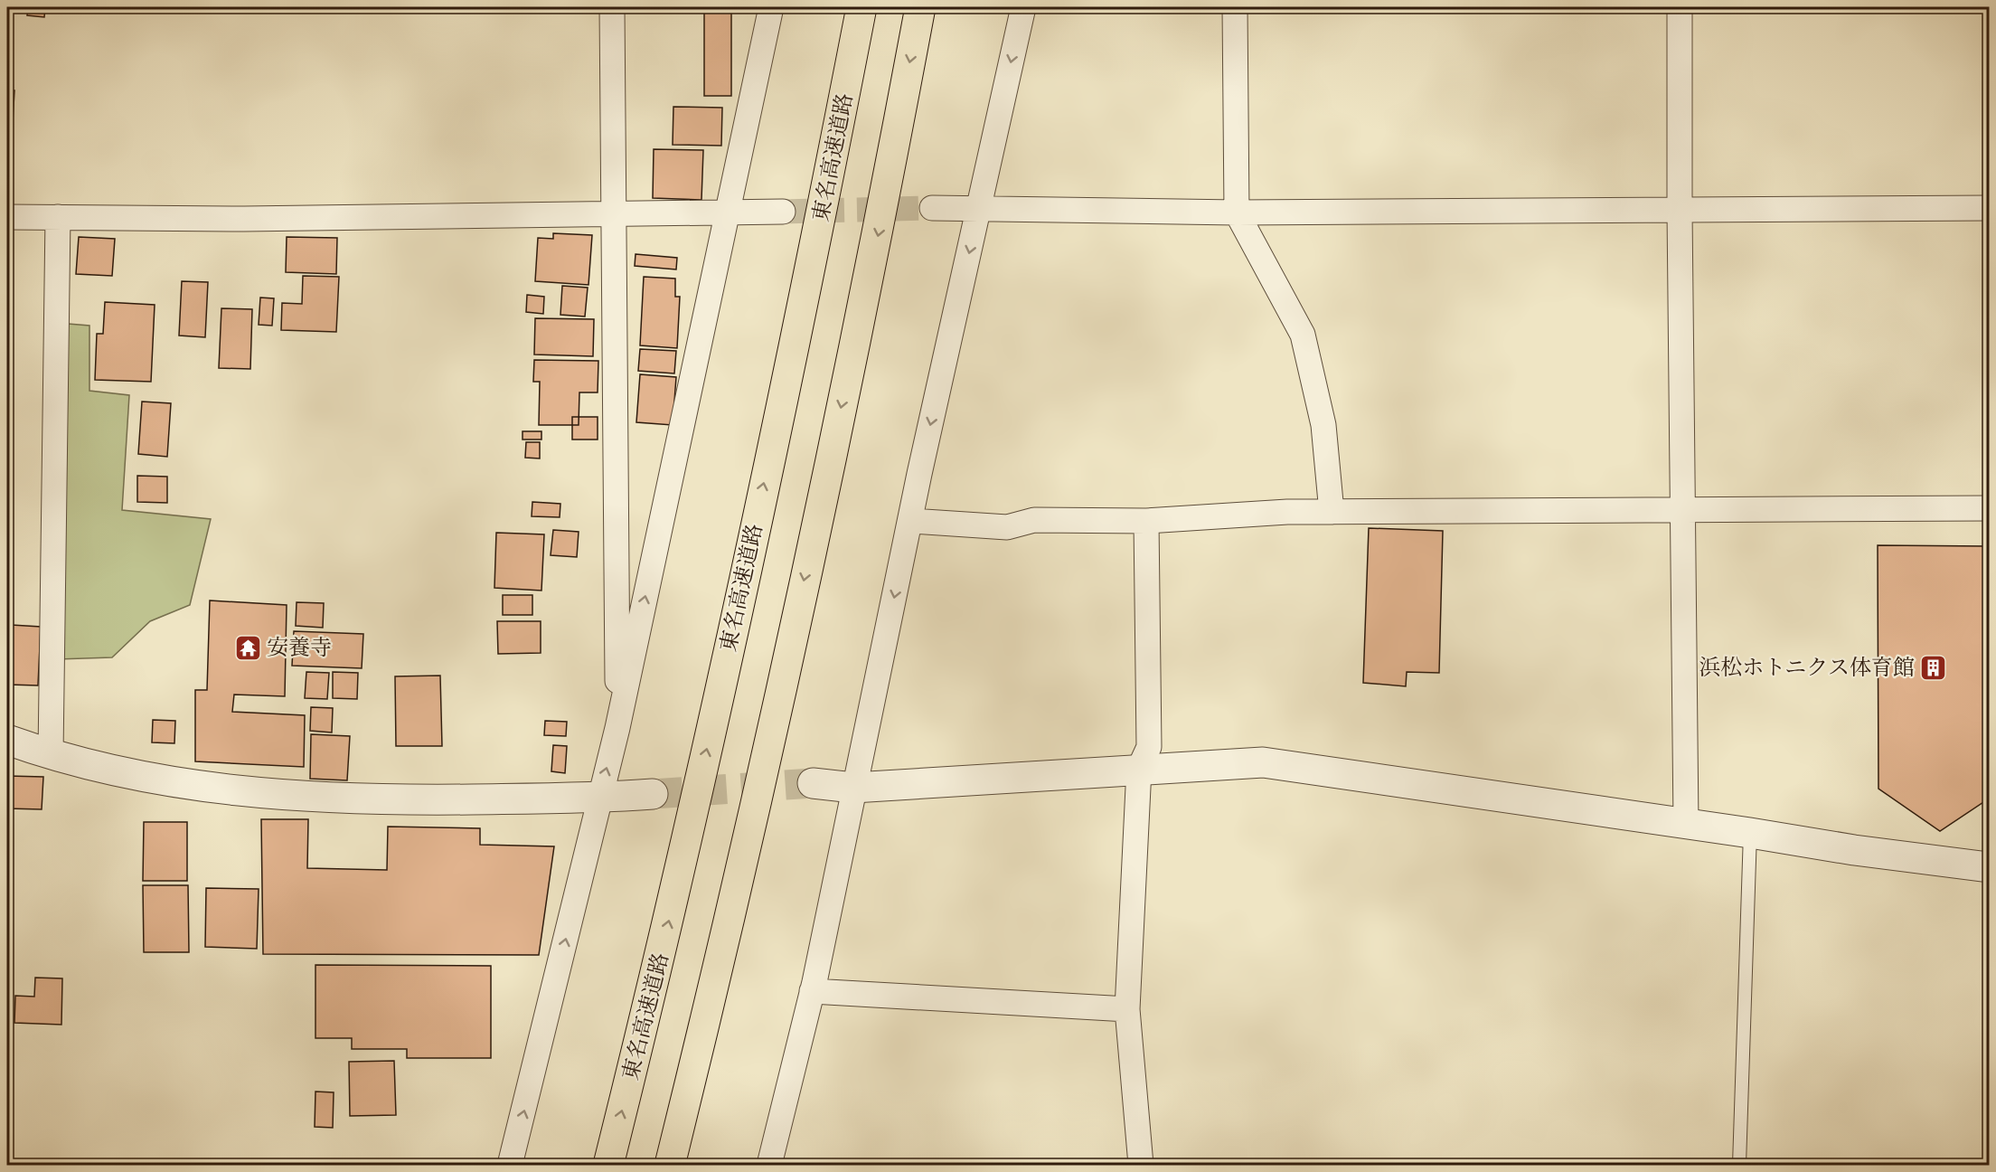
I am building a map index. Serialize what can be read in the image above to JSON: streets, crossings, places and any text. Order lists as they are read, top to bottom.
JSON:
{
  "streets": {
    "highway": ["東名高速道路"]
  },
  "places": {
    "temple": ["安養寺"],
    "building": ["浜松ホトニクス体育館"]
  }
}
